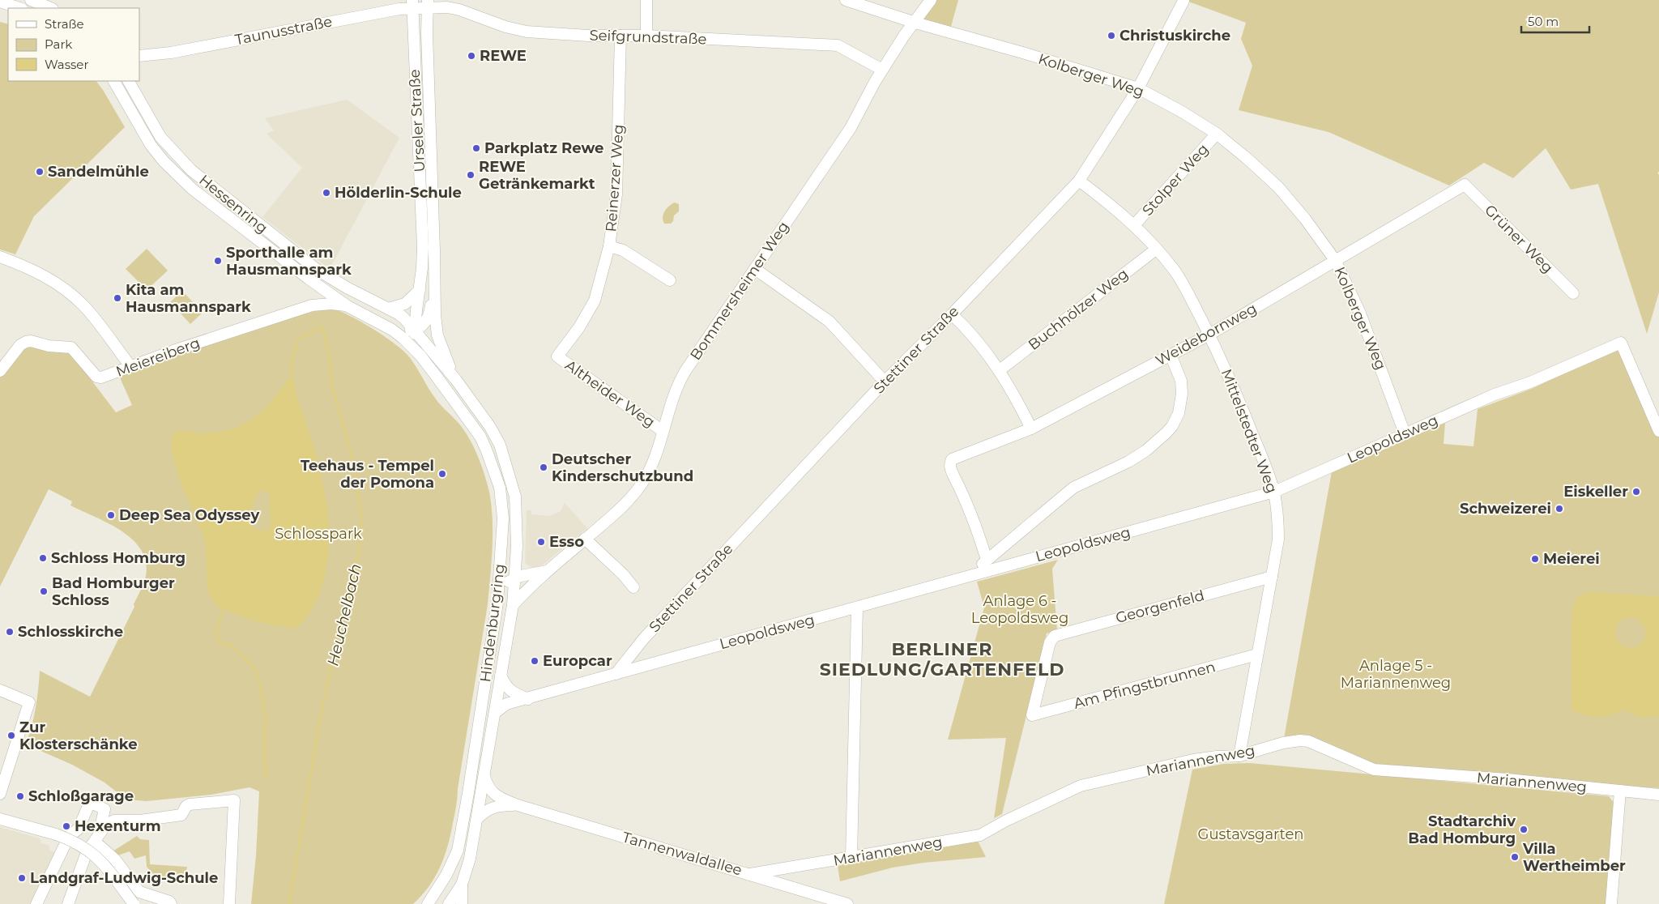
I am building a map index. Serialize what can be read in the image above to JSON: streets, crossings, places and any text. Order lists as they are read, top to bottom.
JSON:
{
  "streets": {
    "street": [
      "Taunusstraße",
      "Seifgrundstraße",
      "Kolberger Weg",
      "Urseler Straße",
      "Reinerzer Weg",
      "Stolper Weg",
      "Hessenring",
      "Grüner Weg",
      "Bommersheimer Weg",
      "Buchhölzer Weg",
      "Weidebornweg",
      "Stettiner Straße",
      "Meiereiberg",
      "Altheider Weg",
      "Mittelstedter Weg",
      "Leopoldsweg",
      "Georgenfeld",
      "Hindenburgring",
      "Am Pfingstbrunnen",
      "Mariannenweg",
      "Tannenwaldallee"
    ]
  },
  "crossings": [
    ["Taunusstraße", "Seifgrundstraße"],
    ["Taunusstraße", "Urseler Straße"],
    ["Seifgrundstraße", "Urseler Straße"],
    ["Seifgrundstraße", "Reinerzer Weg"],
    ["Seifgrundstraße", "Bommersheimer Weg"],
    ["Kolberger Weg", "Stolper Weg"],
    ["Kolberger Weg", "Bommersheimer Weg"],
    ["Kolberger Weg", "Weidebornweg"],
    ["Kolberger Weg", "Stettiner Straße"],
    ["Kolberger Weg", "Leopoldsweg"],
    ["Urseler Straße", "Hessenring"],
    ["Urseler Straße", "Hindenburgring"],
    ["Reinerzer Weg", "Altheider Weg"],
    ["Stolper Weg", "Mittelstedter Weg"],
    ["Hessenring", "Meiereiberg"],
    ["Hessenring", "Hindenburgring"],
    ["Grüner Weg", "Weidebornweg"],
    ["Bommersheimer Weg", "Altheider Weg"],
    ["Bommersheimer Weg", "Hindenburgring"],
    ["Buchhölzer Weg", "Mittelstedter Weg"],
    ["Weidebornweg", "Mittelstedter Weg"],
    ["Stettiner Straße", "Mittelstedter Weg"],
    ["Stettiner Straße", "Leopoldsweg"],
    ["Mittelstedter Weg", "Leopoldsweg"],
    ["Mittelstedter Weg", "Georgenfeld"],
    ["Mittelstedter Weg", "Am Pfingstbrunnen"],
    ["Mittelstedter Weg", "Mariannenweg"],
    ["Leopoldsweg", "Hindenburgring"],
    ["Georgenfeld", "Am Pfingstbrunnen"],
    ["Hindenburgring", "Tannenwaldallee"],
    ["Mariannenweg", "Tannenwaldallee"]
  ],
  "districts": ["BERLINER SIEDLUNG/GARTENFELD"],
  "water": ["Heuchelbach"],
  "parks": [
    "Schlosspark",
    "Anlage 6 - Leopoldsweg",
    "Anlage 5 - Mariannenweg",
    "Gustavsgarten"
  ],
  "places": [
    "Christuskirche",
    "REWE",
    "Parkplatz Rewe",
    "Sandelmühle",
    "REWE Getränkemarkt",
    "Hölderlin-Schule",
    "Sporthalle am Hausmannspark",
    "Kita am Hausmannspark",
    "Deutscher Kinderschutzbund",
    "Teehaus - Tempel der Pomona",
    "Eiskeller",
    "Schweizerei",
    "Deep Sea Odyssey",
    "Esso",
    "Schloss Homburg",
    "Meierei",
    "Bad Homburger Schloss",
    "Schlosskirche",
    "Europcar",
    "Zur Klosterschänke",
    "Schloßgarage",
    "Hexenturm",
    "Stadtarchiv Bad Homburg",
    "Villa Wertheimber",
    "Landgraf-Ludwig-Schule"
  ],
  "legend": ["Straße", "Park", "Wasser"],
  "scale_bar": "50 m"
}
